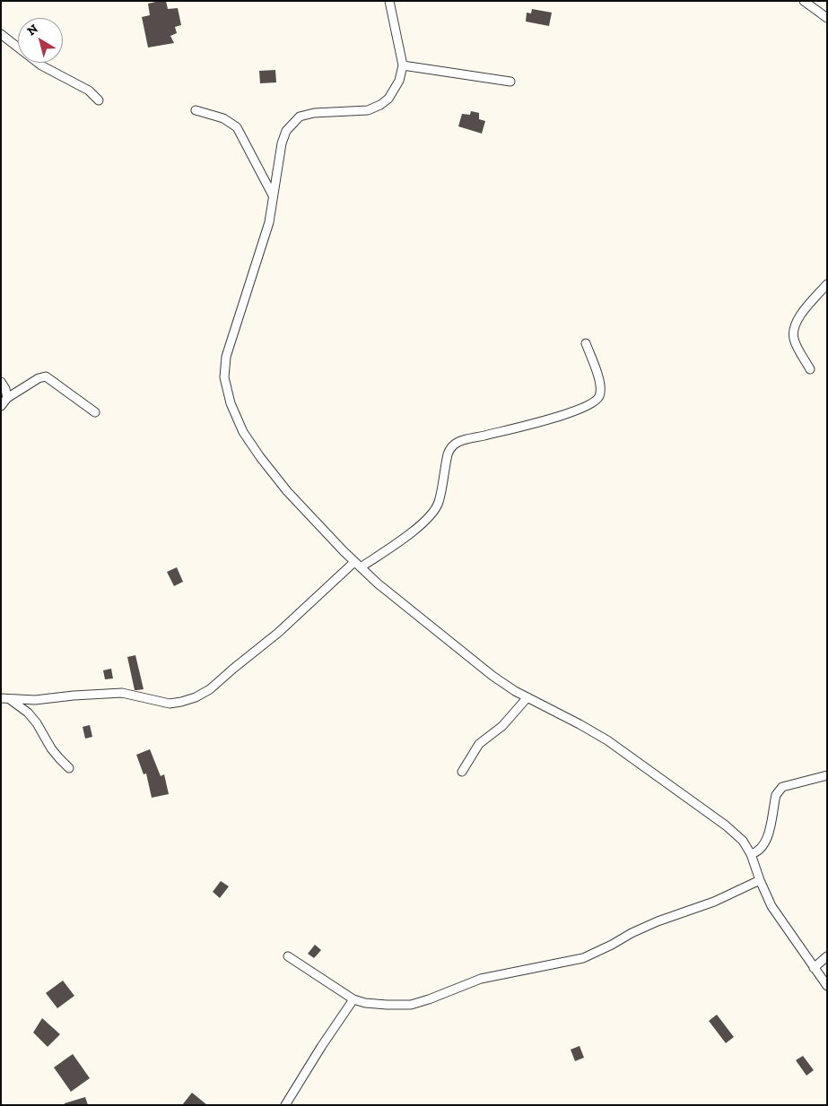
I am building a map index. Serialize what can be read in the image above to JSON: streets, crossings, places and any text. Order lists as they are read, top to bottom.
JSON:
{
  "north": "top left"
}
